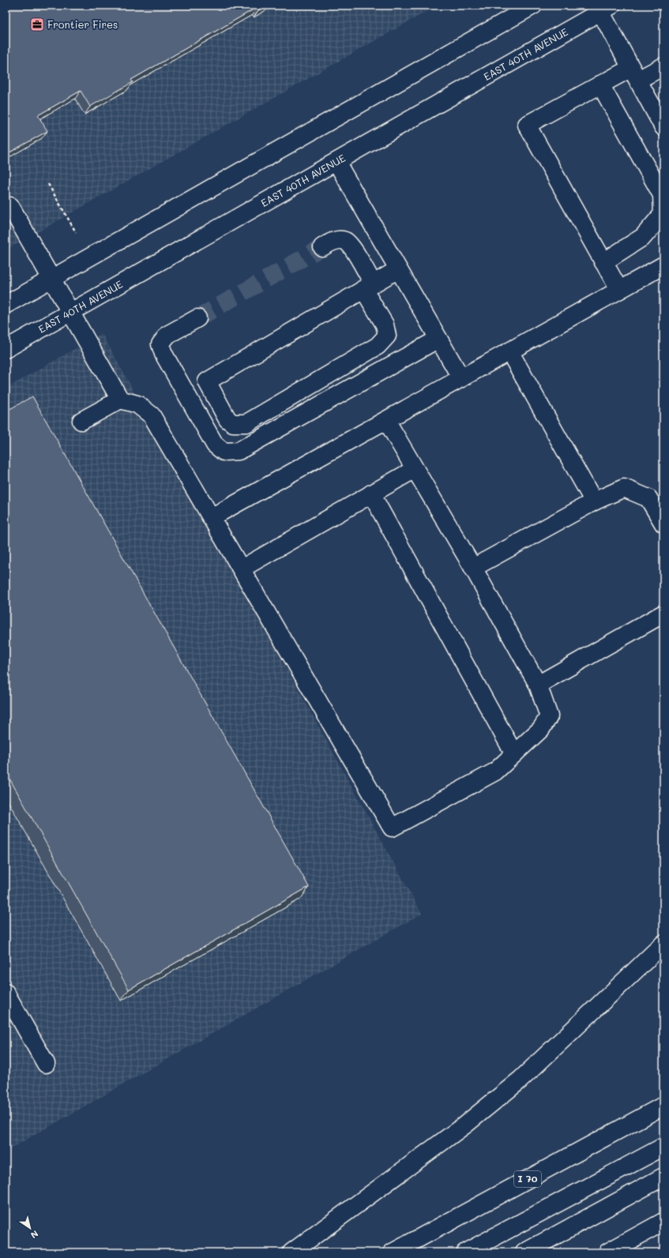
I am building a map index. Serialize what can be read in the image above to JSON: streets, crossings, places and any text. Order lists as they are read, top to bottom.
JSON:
{
  "streets": {
    "main road": ["EAST 40TH AVENUE", "I 70"]
  },
  "places": {
    "office": ["Frontier Fires"]
  },
  "north": "bottom right"
}
